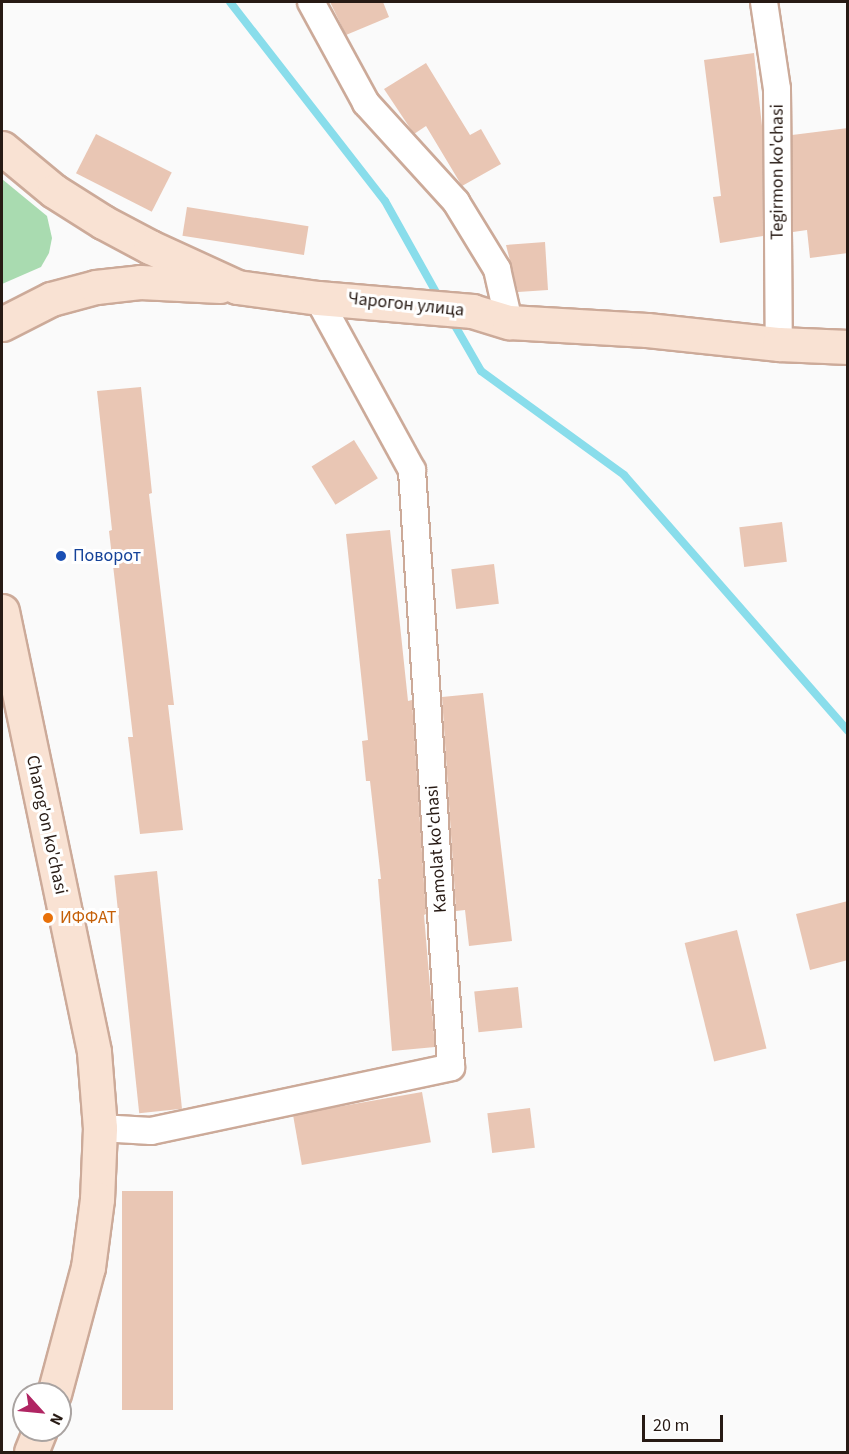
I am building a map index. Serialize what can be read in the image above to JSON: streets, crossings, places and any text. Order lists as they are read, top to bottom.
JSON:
{
  "streets": {
    "main road": ["Чарогон улица", "Charog'on ko'chasi"],
    "street": ["Tegirmon ko'chasi", "Kamolat ko'chasi"]
  },
  "crossings": [
    ["Tegirmon ko'chasi", "Чарогон улица"],
    ["Чарогон улица", "Kamolat ko'chasi"],
    ["Charog'on ko'chasi", "Kamolat ko'chasi"]
  ],
  "places": ["Поворот", "ИФФАТ"],
  "scale_bar": "20 m",
  "north": "bottom right"
}
